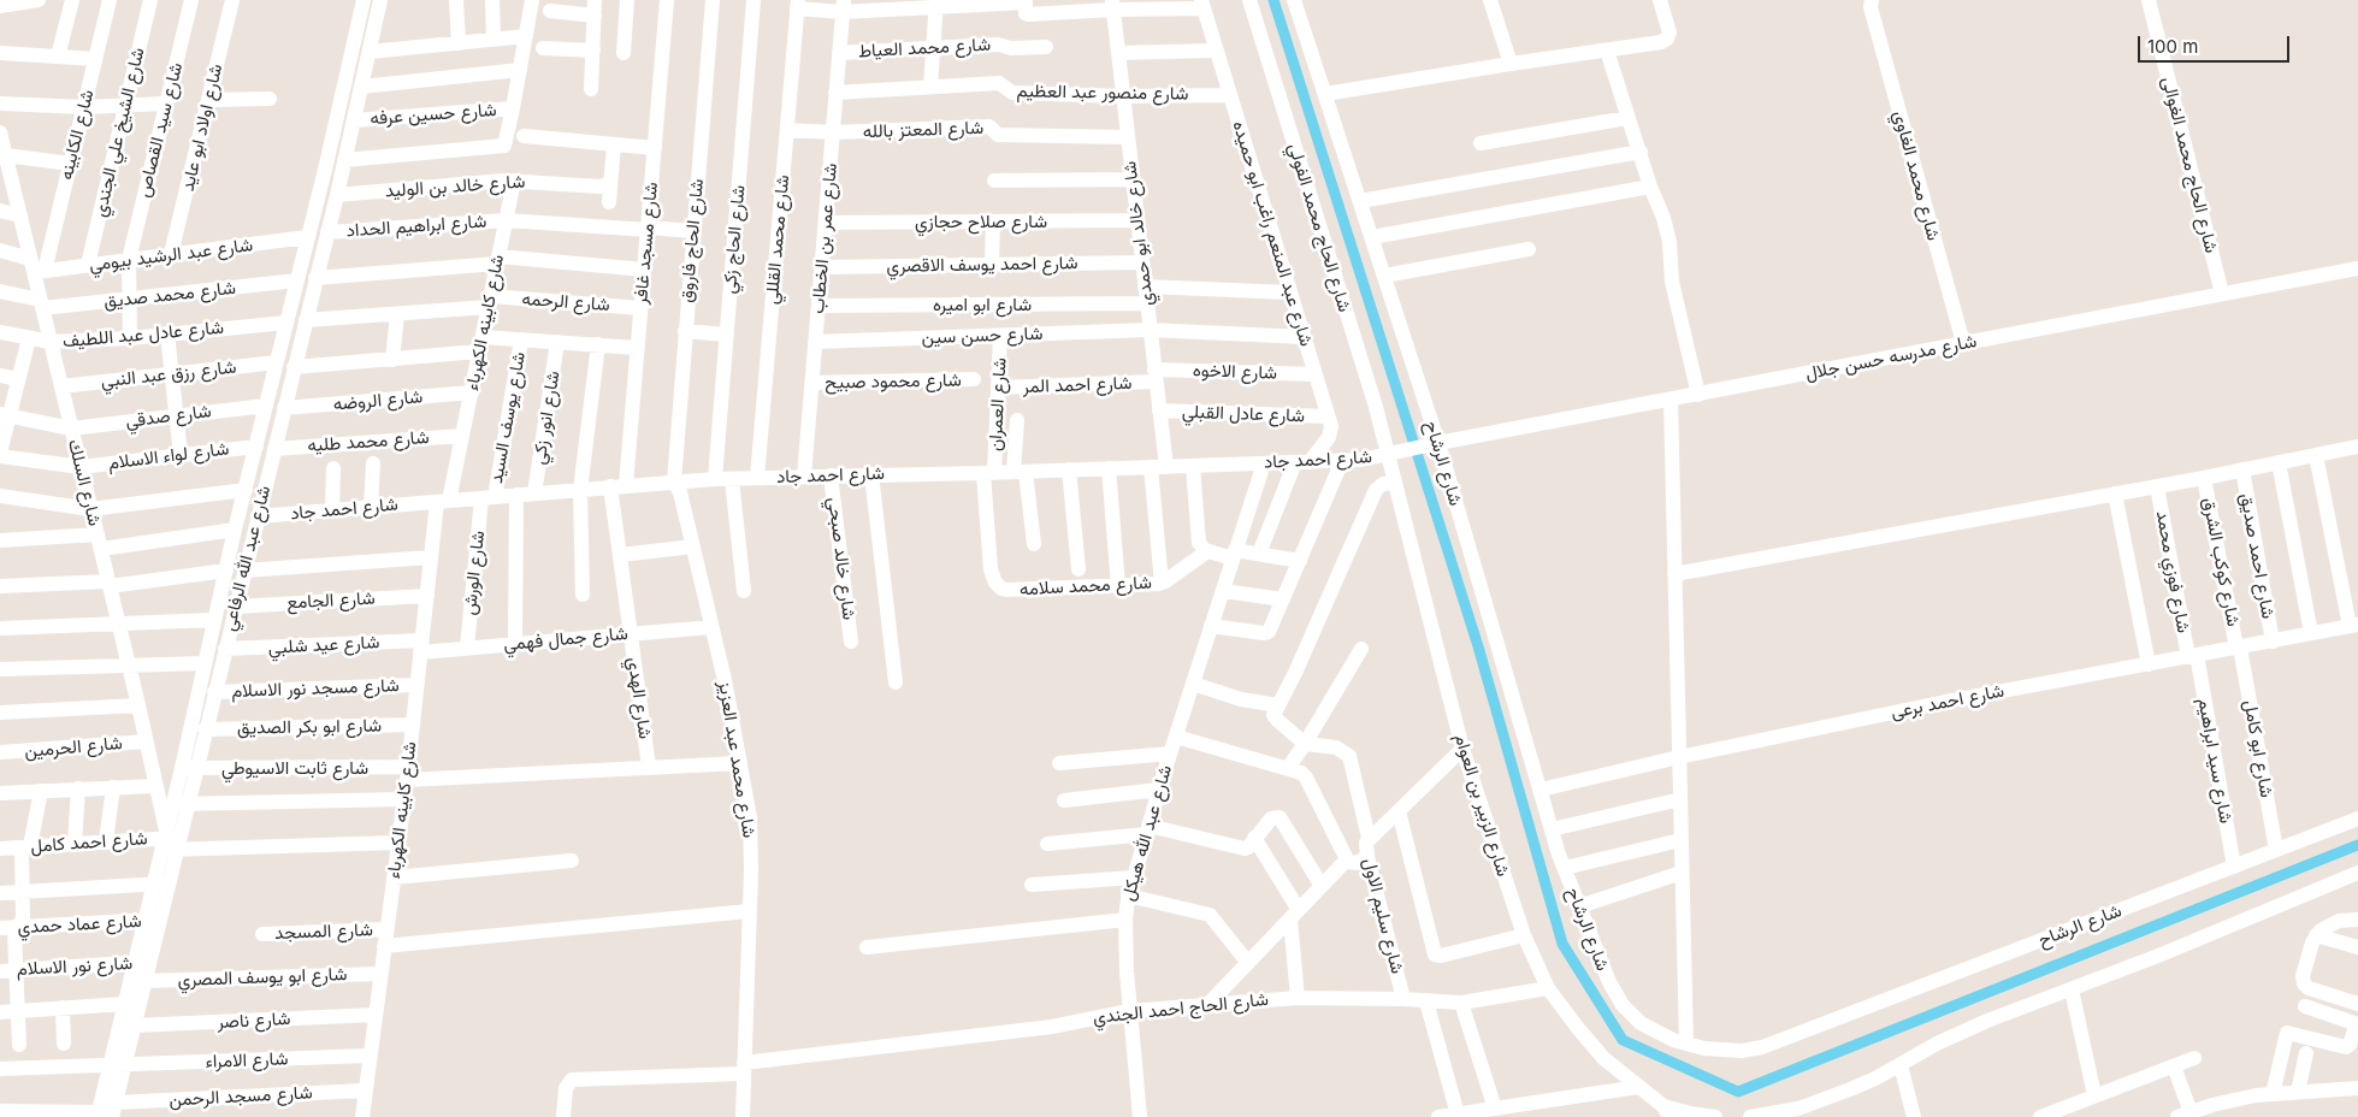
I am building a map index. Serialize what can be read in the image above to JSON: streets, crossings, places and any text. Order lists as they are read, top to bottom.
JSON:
{
  "streets": {
    "street": [
      "شارع محمد العياط",
      "شارع منصور عبد العظيم",
      "شارع حسين عرفه",
      "شارع اولاد ابو عايد",
      "شارع سيد القصاص",
      "شارع المعتز بالله",
      "شارع الشيخ علي الجندي",
      "شارع الكابينه",
      "شارع الحاج محمد الغوالى",
      "شارع محمد الغاوي",
      "شارع خالد بن الوليد",
      "شارع صلاح حجازي",
      "شارع ابراهيم الحداد",
      "شارع الحاج محمد الفولي",
      "شارع خالد ابو حمدي",
      "شارع عبد المنعم راغب ابو حميده",
      "شارع عمر بن الخطاب",
      "شارع الحاج زكي",
      "شارع محمد القللي",
      "شارع الحاج فاروق",
      "شارع مسجد غافر",
      "شارع عبد الرشيد بيومي",
      "شارع احمد يوسف الاقصري",
      "شارع محمد صديق",
      "شارع الرحمه",
      "شارع ابو اميره",
      "شارع كابينه الكهرباء",
      "شارع عادل عبد اللطيف",
      "شارع حسن سين",
      "شارع مدرسه حسن جلال",
      "شارع الاخوه",
      "شارع رزق عبد النبي",
      "شارع محمود صبيح",
      "شارع احمد المر",
      "شارع الروضه",
      "شارع العمران",
      "شارع عادل القبلي",
      "شارع صدقي",
      "شارع يوسف السيد",
      "شارع انور زكي",
      "شارع محمد طليه",
      "شارع لواء الاسلام",
      "شارع احمد جاد",
      "شارع الرشاح",
      "شارع السلك",
      "شارع احمد صديق",
      "شارع عبد الله الرفاعي",
      "شارع خالد صبحي",
      "شارع كوكب الشرق",
      "شارع فوزي محمد",
      "شارع الورش",
      "شارع محمد سلامه",
      "شارع الجامع",
      "شارع جمال فهمي",
      "شارع عيد شلبي",
      "شارع مسجد نور الاسلام",
      "شارع الهدي",
      "شارع احمد برعى",
      "شارع ابو بكر الصديق",
      "شارع الحرمين",
      "شارع ابو كامل",
      "شارع محمد عبد العزيز",
      "شارع سيد ابراهيم",
      "شارع ثابت الاسيوطي",
      "شارع الزبير بن العوام",
      "شارع عبد الله هيكل",
      "شارع احمد كامل",
      "شارع سليم الاول",
      "شارع عماد حمدي",
      "شارع المسجد",
      "شارع نور الاسلام",
      "شارع ابو يوسف المصري",
      "شارع الحاج احمد الجندي",
      "شارع ناصر",
      "شارع الامراء",
      "شارع مسجد الرحمن"
    ]
  },
  "crossings": [
    ["شارع محمد العياط", "شارع عمر بن الخطاب"],
    ["شارع منصور عبد العظيم", "شارع خالد ابو حمدي"],
    ["شارع منصور عبد العظيم", "شارع عبد المنعم راغب ابو حميده"],
    ["شارع منصور عبد العظيم", "شارع عمر بن الخطاب"],
    ["شارع حسين عرفه", "شارع عبد الله الرفاعي"],
    ["شارع اولاد ابو عايد", "شارع عبد الرشيد بيومي"],
    ["شارع سيد القصاص", "شارع عبد الرشيد بيومي"],
    ["شارع سيد القصاص", "شارع محمد صديق"],
    ["شارع سيد القصاص", "شارع عادل عبد اللطيف"],
    ["شارع المعتز بالله", "شارع خالد ابو حمدي"],
    ["شارع المعتز بالله", "شارع عمر بن الخطاب"],
    ["شارع المعتز بالله", "شارع محمد القللي"],
    ["شارع الشيخ علي الجندي", "شارع عبد الرشيد بيومي"],
    ["شارع الكابينه", "شارع عبد الرشيد بيومي"],
    ["شارع الكابينه", "شارع السلك"],
    ["شارع الحاج محمد الغوالى", "شارع مدرسه حسن جلال"],
    ["شارع محمد الغاوي", "شارع مدرسه حسن جلال"],
    ["شارع خالد بن الوليد", "شارع كابينه الكهرباء"],
    ["شارع خالد بن الوليد", "شارع عبد الله الرفاعي"],
    ["شارع صلاح حجازي", "شارع خالد ابو حمدي"],
    ["شارع صلاح حجازي", "شارع عمر بن الخطاب"],
    ["شارع ابراهيم الحداد", "شارع الحاج فاروق"],
    ["شارع ابراهيم الحداد", "شارع مسجد غافر"],
    ["شارع ابراهيم الحداد", "شارع كابينه الكهرباء"],
    ["شارع ابراهيم الحداد", "شارع عبد الله الرفاعي"],
    ["شارع الحاج محمد الفولي", "شارع احمد جاد"],
    ["شارع الحاج محمد الفولي", "شارع الزبير بن العوام"],
    ["شارع خالد ابو حمدي", "شارع احمد يوسف الاقصري"],
    ["شارع خالد ابو حمدي", "شارع ابو اميره"],
    ["شارع خالد ابو حمدي", "شارع حسن سين"],
    ["شارع خالد ابو حمدي", "شارع الاخوه"],
    ["شارع خالد ابو حمدي", "شارع احمد المر"],
    ["شارع خالد ابو حمدي", "شارع عادل القبلي"],
    ["شارع خالد ابو حمدي", "شارع احمد جاد"],
    ["شارع عبد المنعم راغب ابو حميده", "شارع حسن سين"],
    ["شارع عبد المنعم راغب ابو حميده", "شارع الاخوه"],
    ["شارع عبد المنعم راغب ابو حميده", "شارع عادل القبلي"],
    ["شارع عبد المنعم راغب ابو حميده", "شارع احمد جاد"],
    ["شارع عمر بن الخطاب", "شارع احمد يوسف الاقصري"],
    ["شارع عمر بن الخطاب", "شارع ابو اميره"],
    ["شارع عمر بن الخطاب", "شارع حسن سين"],
    ["شارع عمر بن الخطاب", "شارع محمود صبيح"],
    ["شارع عمر بن الخطاب", "شارع احمد جاد"],
    ["شارع الحاج زكي", "شارع احمد جاد"],
    ["شارع محمد القللي", "شارع احمد جاد"],
    ["شارع الحاج فاروق", "شارع احمد جاد"],
    ["شارع الحاج فاروق", "شارع محمد عبد العزيز"],
    ["شارع مسجد غافر", "شارع الرحمه"],
    ["شارع مسجد غافر", "شارع احمد جاد"],
    ["شارع مسجد غافر", "شارع الهدي"],
    ["شارع عبد الرشيد بيومي", "شارع السلك"],
    ["شارع عبد الرشيد بيومي", "شارع عبد الله الرفاعي"],
    ["شارع محمد صديق", "شارع السلك"],
    ["شارع محمد صديق", "شارع عبد الله الرفاعي"],
    ["شارع الرحمه", "شارع كابينه الكهرباء"],
    ["شارع الرحمه", "شارع عبد الله الرفاعي"],
    ["شارع كابينه الكهرباء", "شارع الروضه"],
    ["شارع كابينه الكهرباء", "شارع محمد طليه"],
    ["شارع كابينه الكهرباء", "شارع احمد جاد"],
    ["شارع كابينه الكهرباء", "شارع الجامع"],
    ["شارع كابينه الكهرباء", "شارع جمال فهمي"],
    ["شارع كابينه الكهرباء", "شارع عيد شلبي"],
    ["شارع كابينه الكهرباء", "شارع مسجد نور الاسلام"],
    ["شارع كابينه الكهرباء", "شارع ابو بكر الصديق"],
    ["شارع كابينه الكهرباء", "شارع ثابت الاسيوطي"],
    ["شارع كابينه الكهرباء", "شارع احمد كامل"],
    ["شارع كابينه الكهرباء", "شارع المسجد"],
    ["شارع كابينه الكهرباء", "شارع ابو يوسف المصري"],
    ["شارع كابينه الكهرباء", "شارع ناصر"],
    ["شارع كابينه الكهرباء", "شارع الامراء"],
    ["شارع كابينه الكهرباء", "شارع مسجد الرحمن"],
    ["شارع عادل عبد اللطيف", "شارع السلك"],
    ["شارع عادل عبد اللطيف", "شارع عبد الله الرفاعي"],
    ["شارع حسن سين", "شارع العمران"],
    ["شارع مدرسه حسن جلال", "شارع احمد جاد"],
    ["شارع مدرسه حسن جلال", "شارع الرشاح"],
    ["شارع الاخوه", "شارع احمد المر"],
    ["شارع رزق عبد النبي", "شارع السلك"],
    ["شارع رزق عبد النبي", "شارع عبد الله الرفاعي"],
    ["شارع احمد المر", "شارع العمران"],
    ["شارع الروضه", "شارع عبد الله الرفاعي"],
    ["شارع العمران", "شارع احمد جاد"],
    ["شارع العمران", "شارع محمد سلامه"],
    ["شارع صدقي", "شارع السلك"],
    ["شارع صدقي", "شارع عبد الله الرفاعي"],
    ["شارع يوسف السيد", "شارع احمد جاد"],
    ["شارع يوسف السيد", "شارع الورش"],
    ["شارع انور زكي", "شارع احمد جاد"],
    ["شارع محمد طليه", "شارع عبد الله الرفاعي"],
    ["شارع لواء الاسلام", "شارع السلك"],
    ["شارع لواء الاسلام", "شارع عبد الله الرفاعي"],
    ["شارع احمد جاد", "شارع الرشاح"],
    ["شارع احمد جاد", "شارع عبد الله الرفاعي"],
    ["شارع احمد جاد", "شارع خالد صبحي"],
    ["شارع احمد جاد", "شارع الورش"],
    ["شارع احمد جاد", "شارع محمد سلامه"],
    ["شارع احمد جاد", "شارع الهدي"],
    ["شارع احمد جاد", "شارع محمد عبد العزيز"],
    ["شارع احمد جاد", "شارع الزبير بن العوام"],
    ["شارع احمد جاد", "شارع عبد الله هيكل"],
    ["شارع الرشاح", "شارع احمد برعى"],
    ["شارع الرشاح", "شارع ابو كامل"],
    ["شارع الرشاح", "شارع سيد ابراهيم"],
    ["شارع السلك", "شارع عبد الله الرفاعي"],
    ["شارع السلك", "شارع الحرمين"],
    ["شارع السلك", "شارع احمد كامل"],
    ["شارع احمد صديق", "شارع احمد برعى"],
    ["شارع عبد الله الرفاعي", "شارع الجامع"],
    ["شارع عبد الله الرفاعي", "شارع عيد شلبي"],
    ["شارع عبد الله الرفاعي", "شارع مسجد نور الاسلام"],
    ["شارع عبد الله الرفاعي", "شارع ابو بكر الصديق"],
    ["شارع عبد الله الرفاعي", "شارع ثابت الاسيوطي"],
    ["شارع عبد الله الرفاعي", "شارع احمد كامل"],
    ["شارع عبد الله الرفاعي", "شارع عماد حمدي"],
    ["شارع عبد الله الرفاعي", "شارع نور الاسلام"],
    ["شارع عبد الله الرفاعي", "شارع ابو يوسف المصري"],
    ["شارع عبد الله الرفاعي", "شارع ناصر"],
    ["شارع عبد الله الرفاعي", "شارع الامراء"],
    ["شارع عبد الله الرفاعي", "شارع مسجد الرحمن"],
    ["شارع كوكب الشرق", "شارع احمد برعى"],
    ["شارع كوكب الشرق", "شارع ابو كامل"],
    ["شارع فوزي محمد", "شارع احمد برعى"],
    ["شارع فوزي محمد", "شارع سيد ابراهيم"],
    ["شارع الورش", "شارع جمال فهمي"],
    ["شارع جمال فهمي", "شارع عيد شلبي"],
    ["شارع جمال فهمي", "شارع الهدي"],
    ["شارع جمال فهمي", "شارع محمد عبد العزيز"],
    ["شارع الهدي", "شارع ثابت الاسيوطي"],
    ["شارع احمد برعى", "شارع ابو كامل"],
    ["شارع احمد برعى", "شارع سيد ابراهيم"],
    ["شارع محمد عبد العزيز", "شارع ثابت الاسيوطي"],
    ["شارع محمد عبد العزيز", "شارع الحاج احمد الجندي"],
    ["شارع الزبير بن العوام", "شارع سليم الاول"],
    ["شارع الزبير بن العوام", "شارع الحاج احمد الجندي"],
    ["شارع عبد الله هيكل", "شارع الحاج احمد الجندي"],
    ["شارع سليم الاول", "شارع الحاج احمد الجندي"]
  ],
  "scale_bar": "100 m"
}
